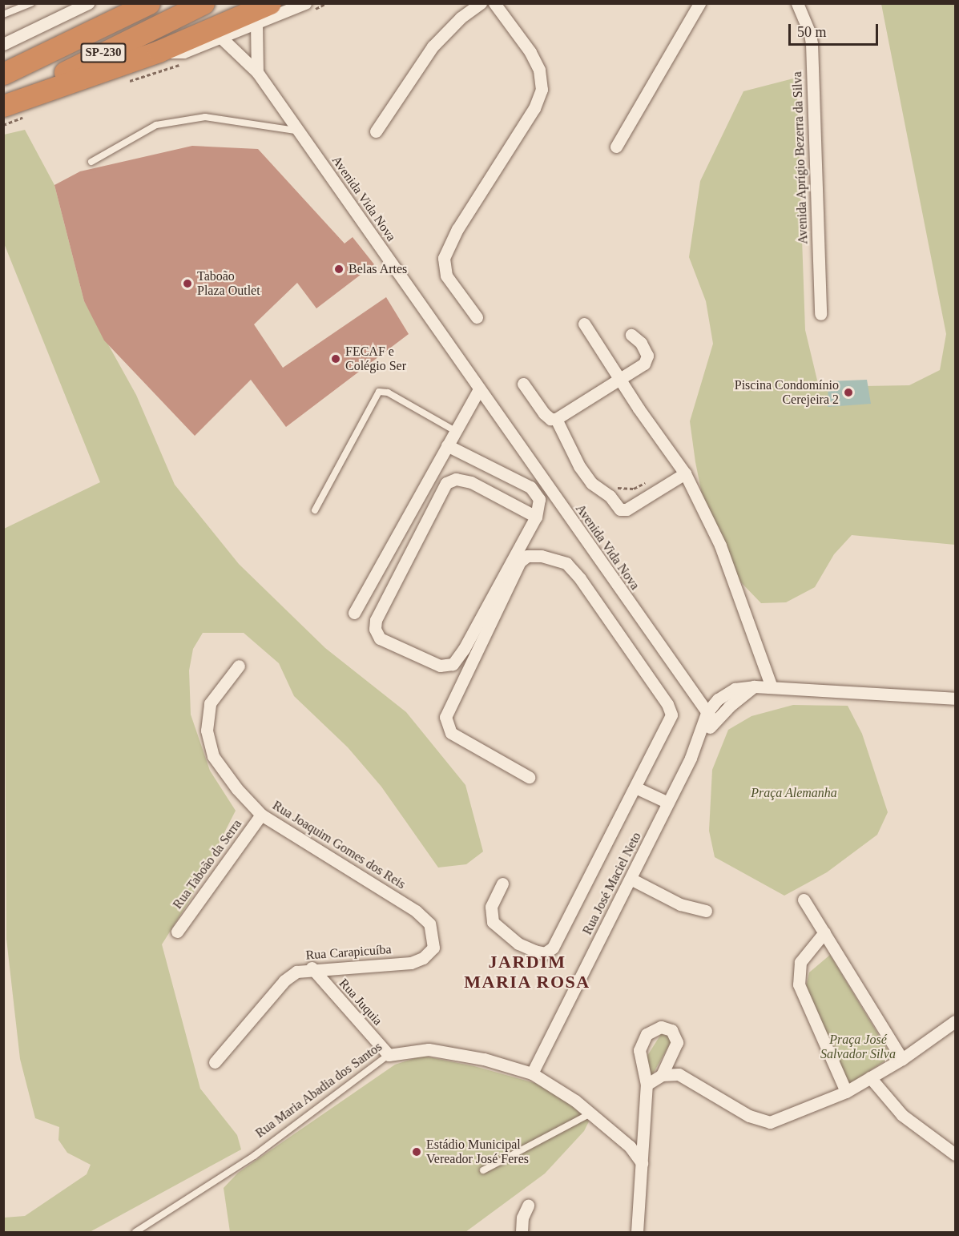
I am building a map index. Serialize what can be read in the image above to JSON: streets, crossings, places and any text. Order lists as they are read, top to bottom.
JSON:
{
  "streets": {
    "highway": ["SP-230"],
    "street": [
      "Avenida Aprígio Bezerra da Silva",
      "Avenida Vida Nova",
      "Rua Joaquim Gomes dos Reis",
      "Rua Taboão da Serra",
      "Rua José Maciel Neto",
      "Rua Carapicuíba",
      "Rua Juquia",
      "Rua Maria Abadia dos Santos"
    ]
  },
  "crossings": [
    ["Avenida Vida Nova", "Rua José Maciel Neto"],
    ["Rua Joaquim Gomes dos Reis", "Rua Taboão da Serra"],
    ["Rua Joaquim Gomes dos Reis", "Rua Carapicuíba"],
    ["Rua José Maciel Neto", "Rua Maria Abadia dos Santos"],
    ["Rua Carapicuíba", "Rua Juquia"],
    ["Rua Juquia", "Rua Maria Abadia dos Santos"]
  ],
  "districts": ["JARDIM MARIA ROSA"],
  "parks": ["Praça Alemanha", "Praça José Salvador Silva"],
  "places": [
    "Belas Artes",
    "Taboão Plaza Outlet",
    "FECAF e Colégio Ser",
    "Piscina Condomínio Cerejeira 2",
    "Estádio Municipal Vereador José Feres"
  ],
  "scale_bar": "50 m"
}
